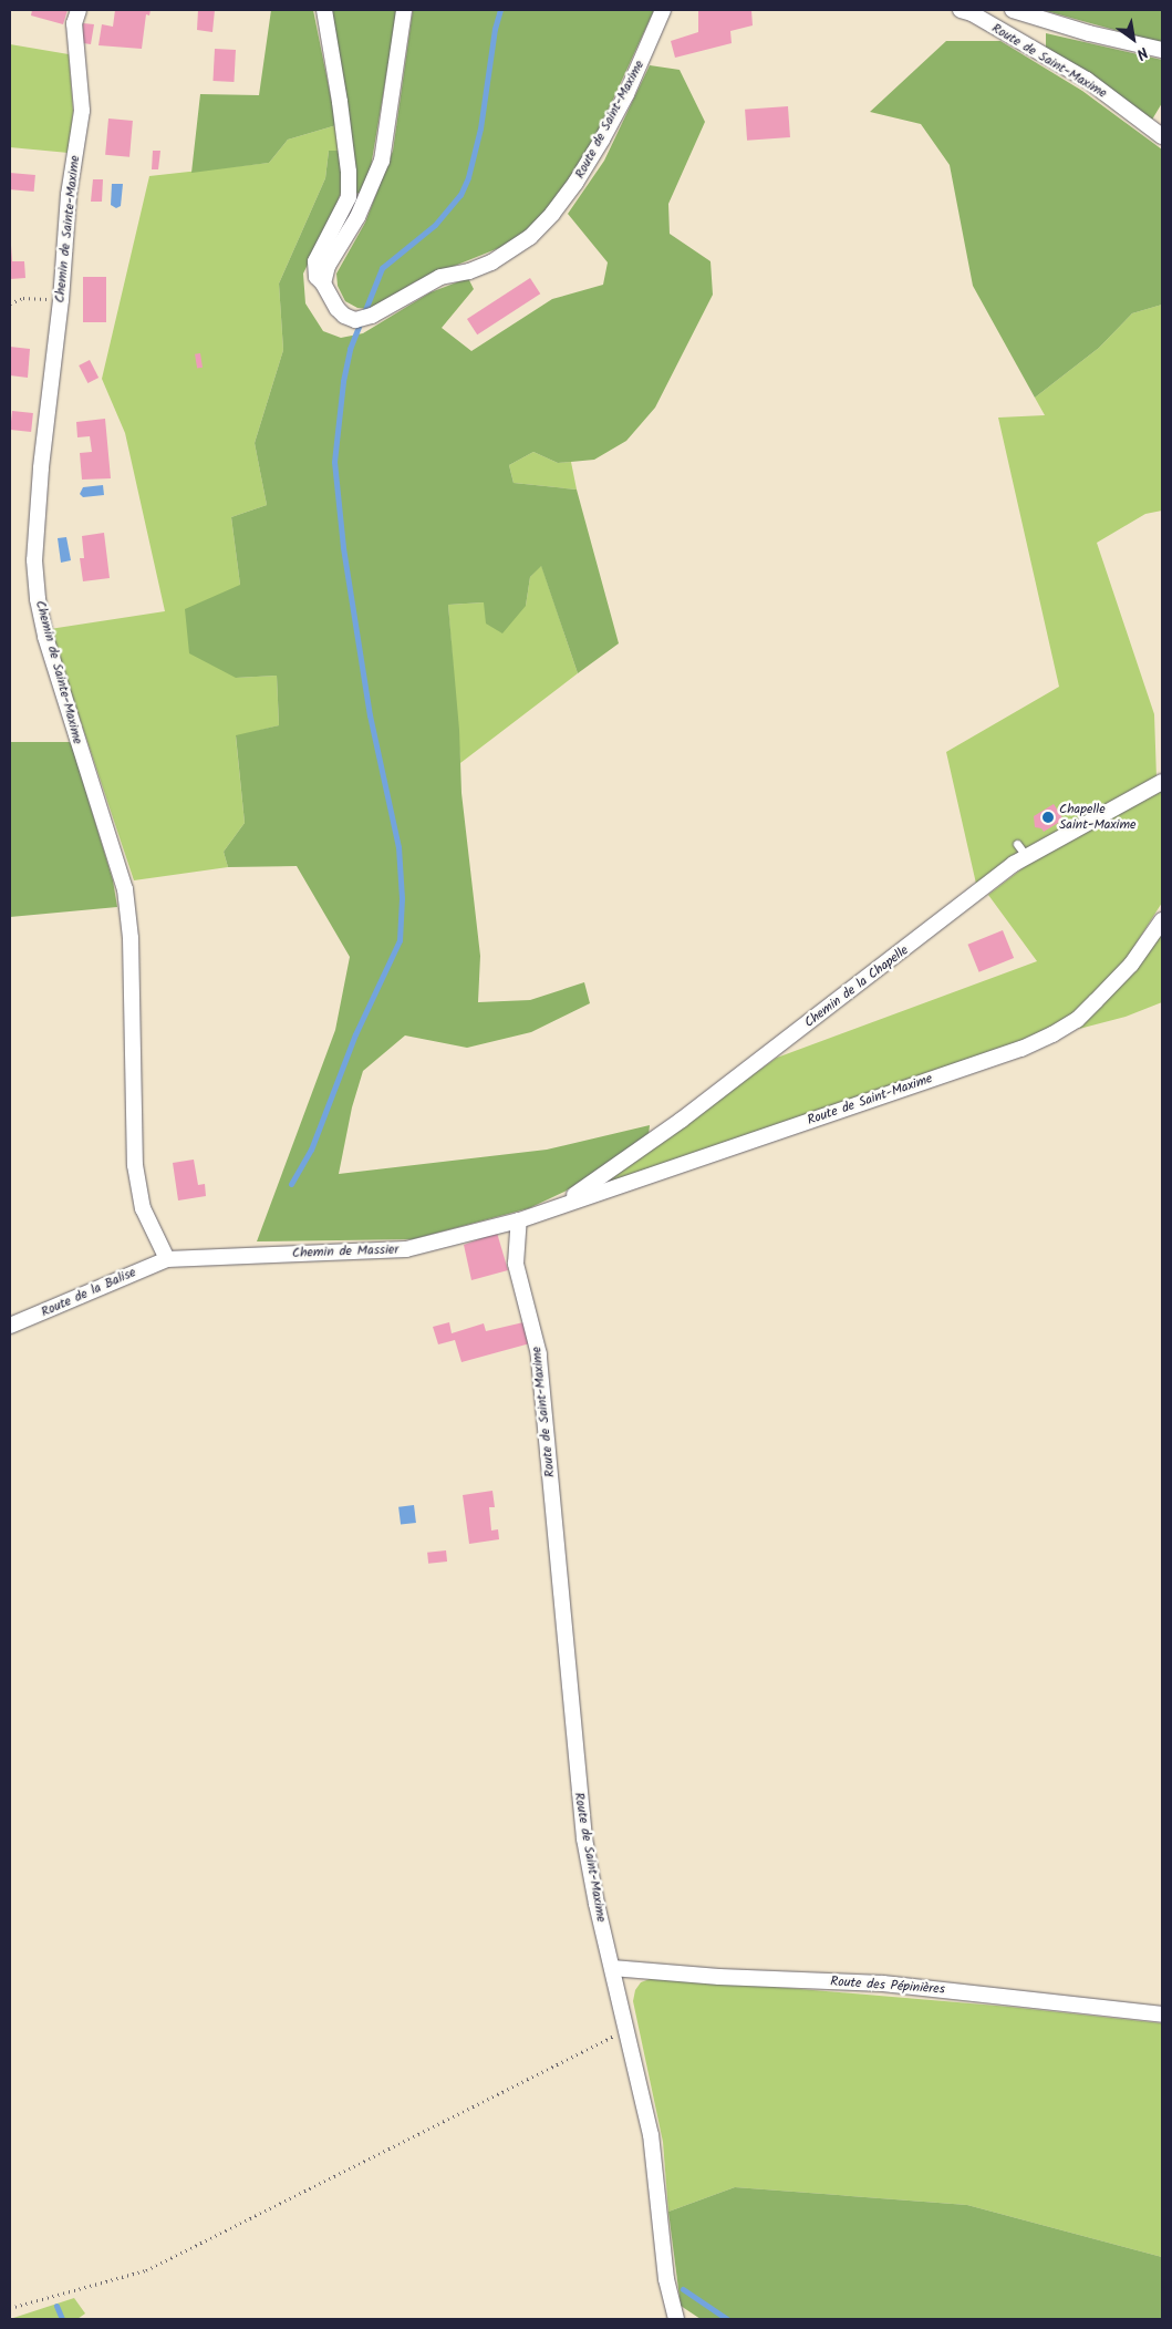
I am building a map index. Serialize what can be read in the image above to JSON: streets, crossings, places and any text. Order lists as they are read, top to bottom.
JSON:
{
  "streets": {
    "street": [
      "Route de Saint-Maxime",
      "Chemin de Sainte-Maxime",
      "Chemin de la Chapelle",
      "Chemin de Massier",
      "Route de la Balise",
      "Route des Pépinières"
    ]
  },
  "crossings": [
    ["Route de Saint-Maxime", "Chemin de la Chapelle"],
    ["Route de Saint-Maxime", "Chemin de Massier"],
    ["Route de Saint-Maxime", "Route des Pépinières"],
    ["Chemin de Sainte-Maxime", "Chemin de Massier"],
    ["Chemin de Sainte-Maxime", "Route de la Balise"],
    ["Chemin de Massier", "Route de la Balise"]
  ],
  "places": ["Chapelle Saint-Maxime"],
  "north": "bottom right"
}
